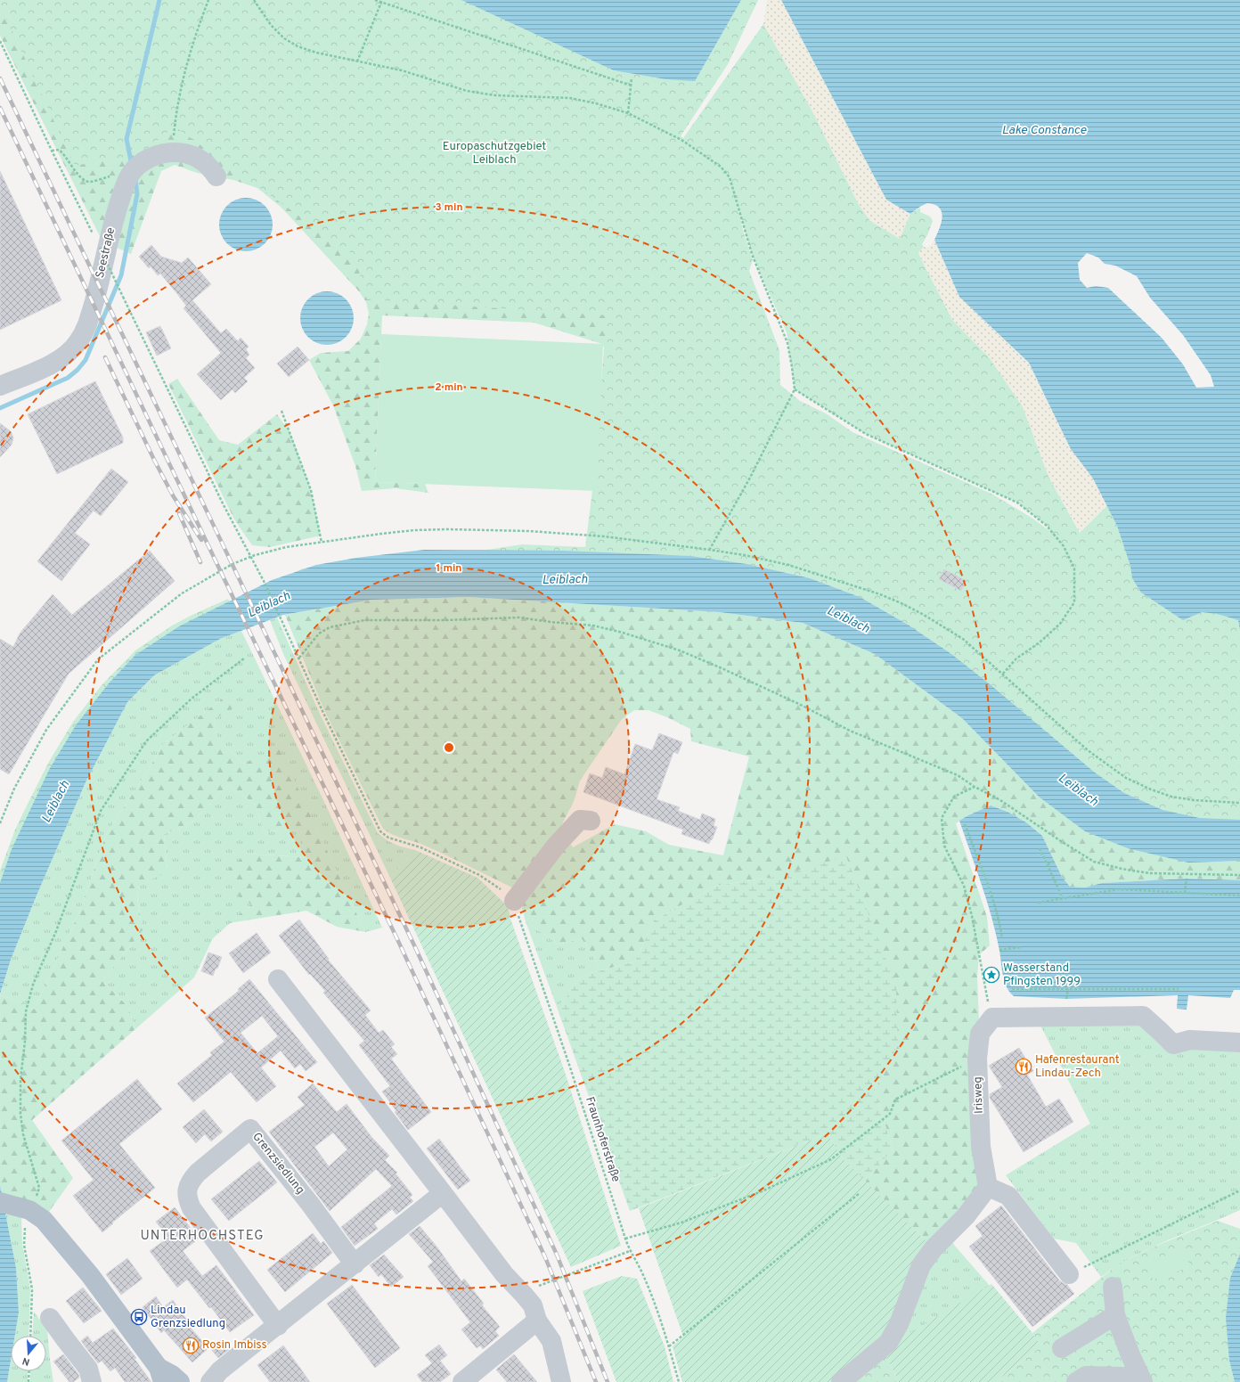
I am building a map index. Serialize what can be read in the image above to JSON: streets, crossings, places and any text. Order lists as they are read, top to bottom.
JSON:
{
  "streets": {
    "street": ["Seestraße", "Irisweg", "Grenzsiedlung"],
    "path": ["Fraunhoferstraße"]
  },
  "districts": ["UNTERHOCHSTEG"],
  "water": ["Lake Constance", "Leiblach"],
  "parks": ["Europaschutzgebiet Leiblach"],
  "places": {
    "place": ["Wasserstand Pfingsten 1999"],
    "restaurant": ["Hafenrestaurant Lindau-Zech", "Rosin Imbiss"],
    "bus stop": ["Lindau Grenzsiedlung"]
  },
  "north": "bottom",
  "rings": ["3 min", "2 min", "1 min"]
}
